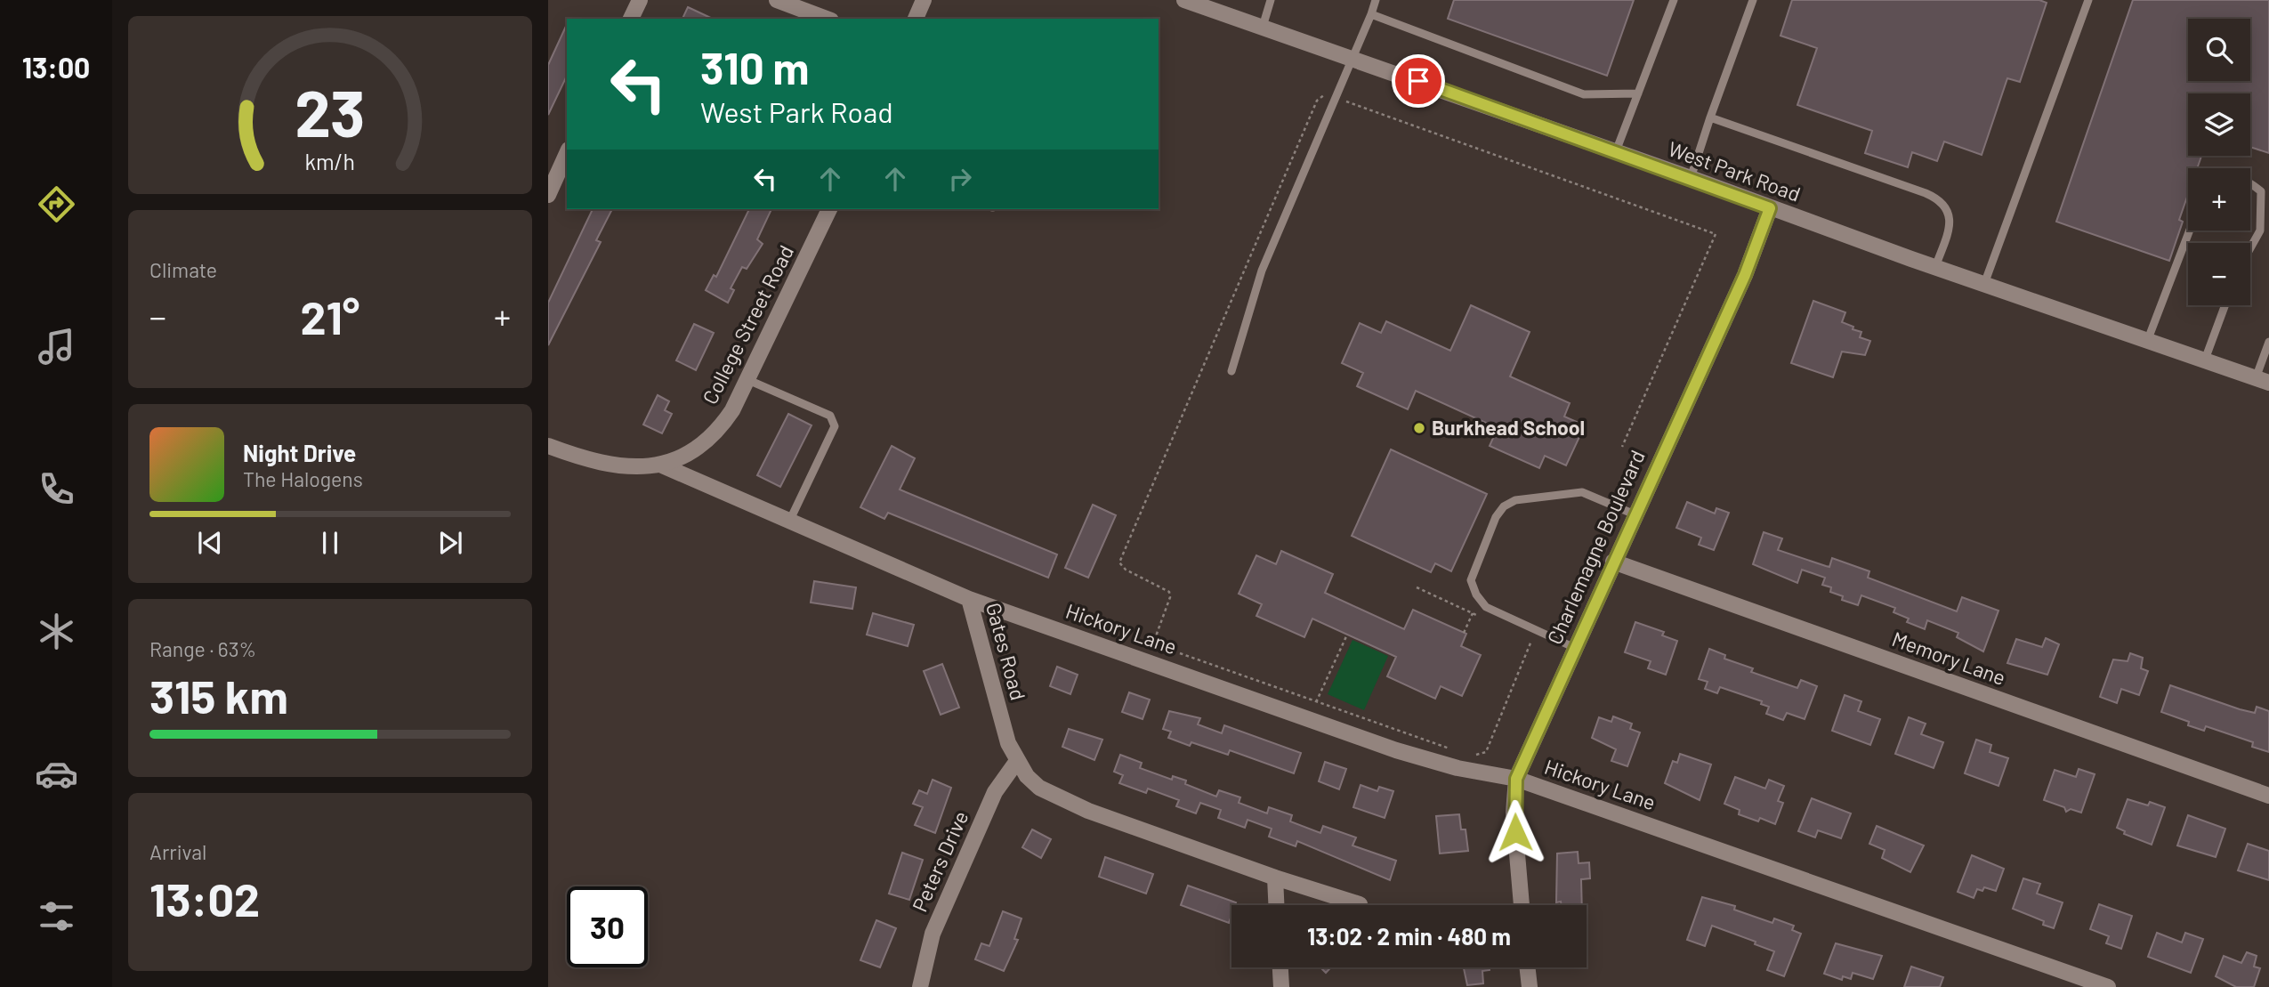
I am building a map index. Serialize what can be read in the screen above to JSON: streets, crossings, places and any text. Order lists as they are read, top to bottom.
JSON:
{
  "streets": {
    "street": [
      "West Park Road",
      "College Street Road",
      "Charlemagne Boulevard",
      "Hickory Lane",
      "Gates Road",
      "Memory Lane",
      "Peters Drive"
    ]
  },
  "crossings": [
    ["West Park Road", "Charlemagne Boulevard"],
    ["College Street Road", "Gates Road"],
    ["Charlemagne Boulevard", "Hickory Lane"],
    ["Charlemagne Boulevard", "Memory Lane"],
    ["Hickory Lane", "Gates Road"],
    ["Gates Road", "Peters Drive"]
  ],
  "places": ["Burkhead School"],
  "page": {
    "tabs": "13:00",
    "map_buttons": ["+", "−"],
    "turn": ["310 m", "West Park Road"],
    "tile": [
      "Climate",
      ["Range · 63%", "315 km"],
      ["Arrival", "13:02"]
    ],
    "heat": ["−", "21°", "+"],
    "song": ["Night Drive", "The Halogens"],
    "limit": "30",
    "trip": "13:02 · 2 min · 480 m",
    "gauge": ["23", "km/h"]
  }
}
